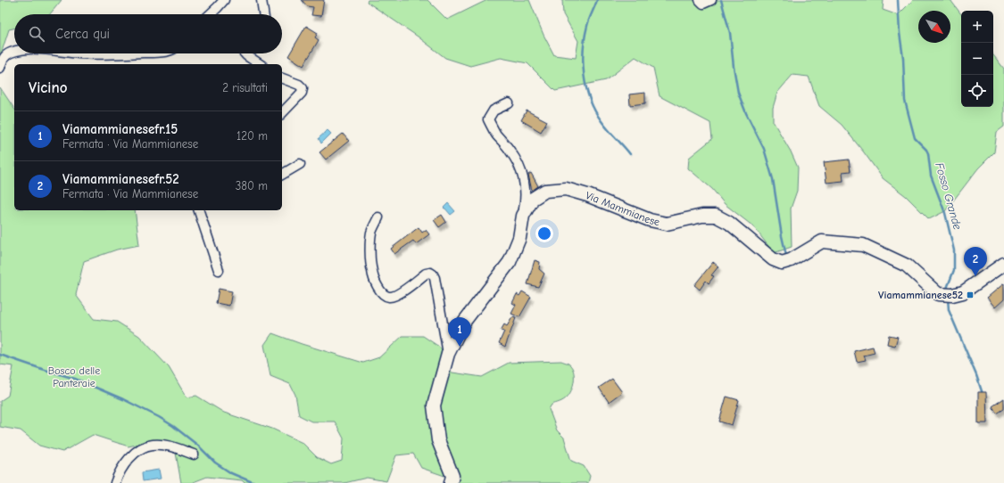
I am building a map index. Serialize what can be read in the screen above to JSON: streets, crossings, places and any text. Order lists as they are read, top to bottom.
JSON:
{
  "streets": {
    "main road": ["Via Mammianese"]
  },
  "water": ["Fosso Grande"],
  "parks": ["Bosco delle Panteraie"],
  "places": {
    "transit": ["Viamammianese52"]
  },
  "north": "bottom right",
  "page": {
    "map_buttons": ["+", "−"],
    "search": "Cerca qui",
    "heading": ["Vicino", "2 risultati"],
    "list": [
      {
        "mark": "1",
        "name": "Viamammianesefr.15",
        "note": "Fermata · Via Mammianese",
        "value": "120 m"
      },
      {
        "mark": "2",
        "name": "Viamammianesefr.52",
        "note": "Fermata · Via Mammianese",
        "value": "380 m"
      }
    ],
    "pins": ["2", "1"]
  }
}
